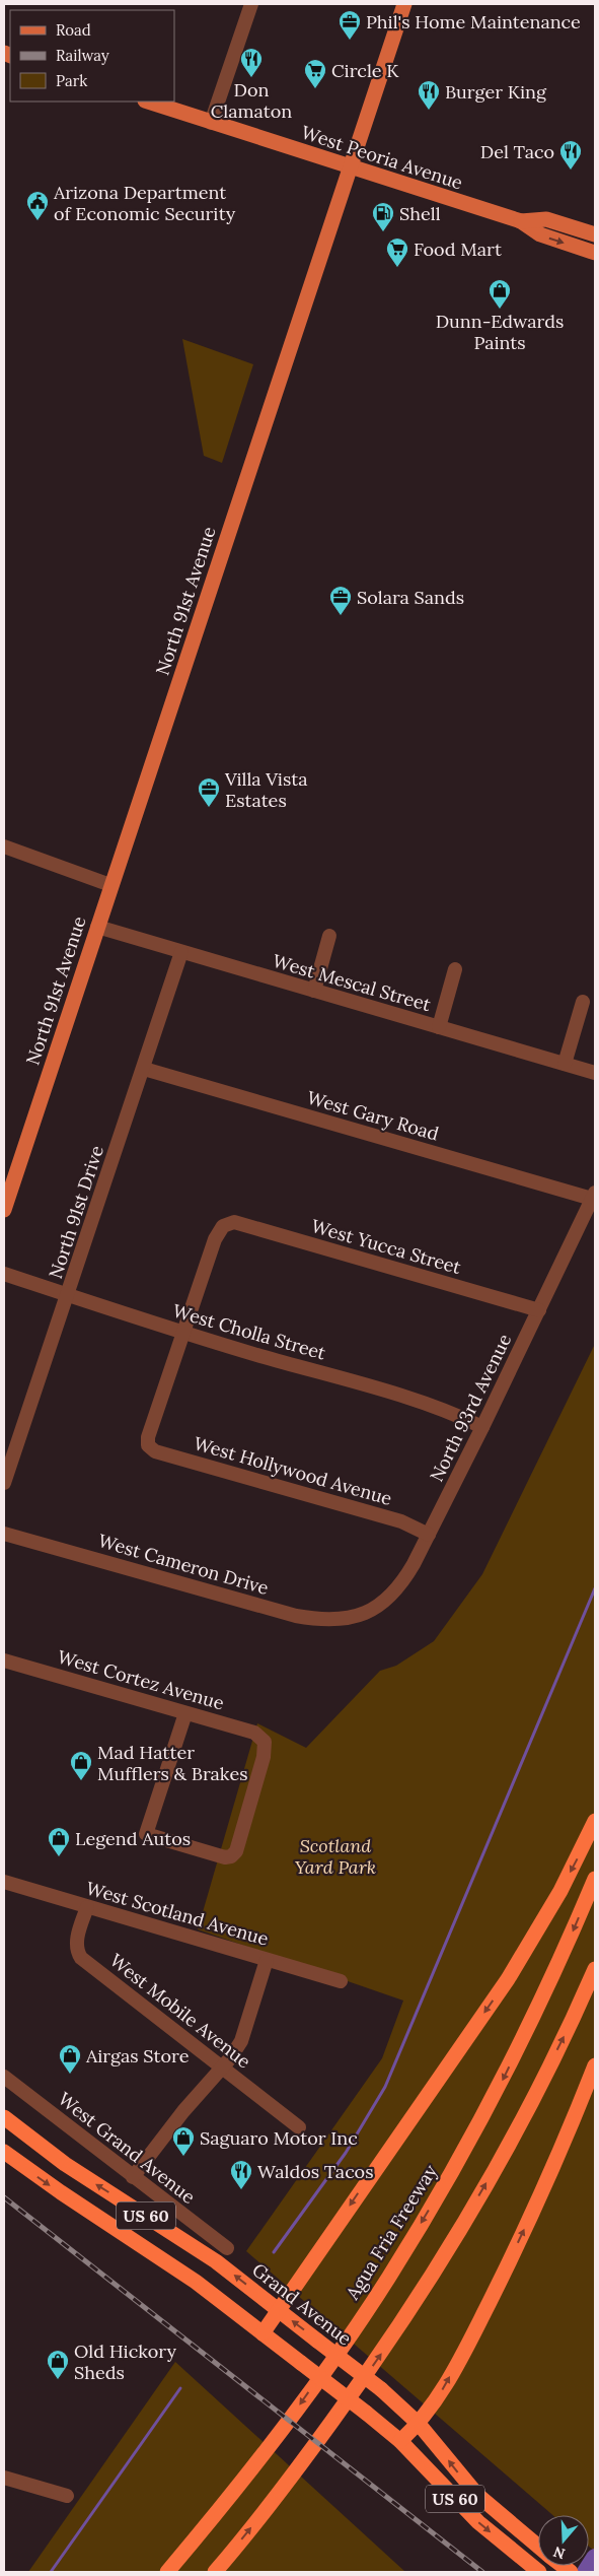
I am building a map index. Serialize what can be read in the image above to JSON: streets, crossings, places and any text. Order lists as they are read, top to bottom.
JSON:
{
  "streets": {
    "highway": ["US 60", "Agua Fria Freeway", "Grand Avenue"],
    "main road": ["West Peoria Avenue", "North 91st Avenue"],
    "street": [
      "West Mescal Street",
      "West Gary Road",
      "North 91st Drive",
      "West Yucca Street",
      "West Cholla Street",
      "North 93rd Avenue",
      "West Hollywood Avenue",
      "West Cameron Drive",
      "West Cortez Avenue",
      "West Scotland Avenue",
      "West Mobile Avenue",
      "West Grand Avenue"
    ]
  },
  "crossings": [
    ["West Peoria Avenue", "North 91st Avenue"],
    ["North 91st Avenue", "West Mescal Street"],
    ["West Mescal Street", "North 91st Drive"],
    ["West Gary Road", "North 91st Drive"],
    ["West Gary Road", "North 93rd Avenue"],
    ["North 91st Drive", "West Cholla Street"],
    ["West Yucca Street", "West Cholla Street"],
    ["West Yucca Street", "North 93rd Avenue"],
    ["West Yucca Street", "West Hollywood Avenue"],
    ["West Cholla Street", "North 93rd Avenue"],
    ["West Cholla Street", "West Hollywood Avenue"],
    ["North 93rd Avenue", "West Hollywood Avenue"],
    ["North 93rd Avenue", "West Cameron Drive"],
    ["West Scotland Avenue", "West Mobile Avenue"]
  ],
  "parks": ["Scotland Yard Park"],
  "places": {
    "office": ["Phil's Home Maintenance", "Solara Sands", "Villa Vista Estates"],
    "restaurant": [
      "Don Clamaton",
      "Burger King",
      "Del Taco",
      "Waldos Tacos"
    ],
    "supermarket": ["Circle K", "Food Mart"],
    "public building": ["Arizona Department of Economic Security"],
    "fuel station": ["Shell"],
    "shop": [
      "Dunn-Edwards Paints",
      "Mad Hatter Mufflers & Brakes",
      "Legend Autos",
      "Airgas Store",
      "Saguaro Motor Inc",
      "Old Hickory Sheds"
    ]
  },
  "legend": ["Road", "Railway", "Park"],
  "north": "bottom"
}
